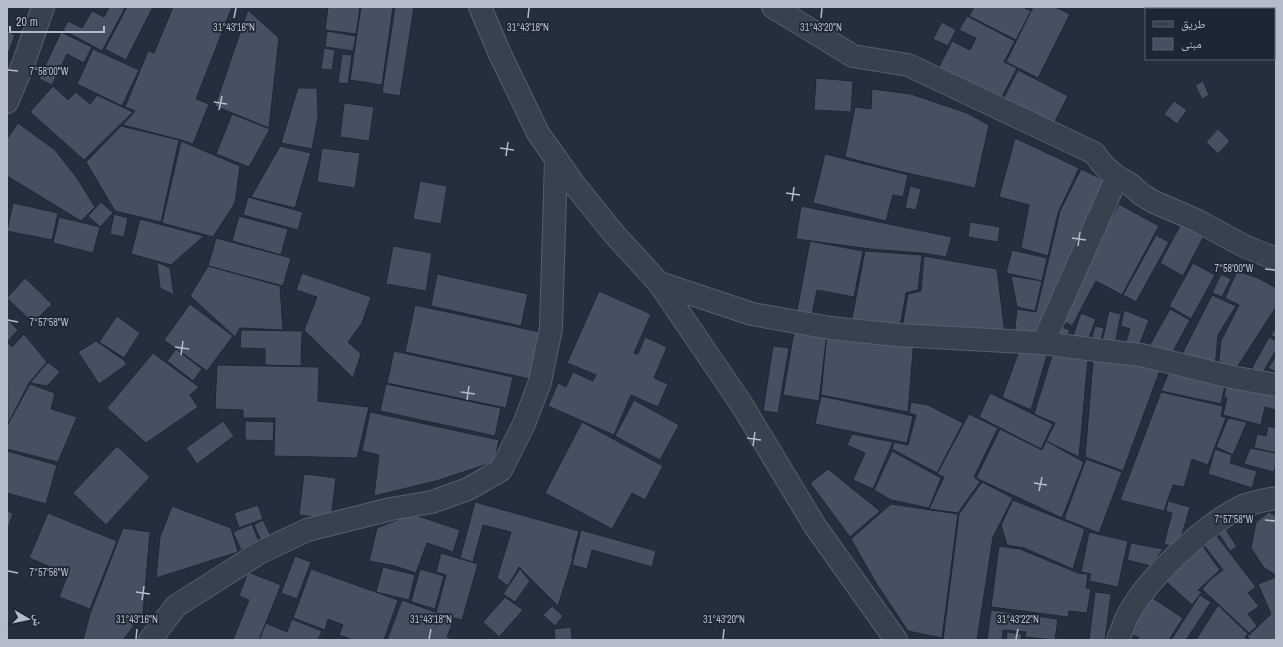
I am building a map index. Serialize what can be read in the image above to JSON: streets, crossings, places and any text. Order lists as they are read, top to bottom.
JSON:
{
  "legend": ["طريق", "مبنى"],
  "scale_bar": "20 m",
  "north": "right",
  "coordinates": [
    "31°43'16\"N",
    "31°43'18\"N",
    "31°43'20\"N",
    "7°58'00\"W",
    "7°57'58\"W",
    "7°57'56\"W",
    "31°43'22\"N"
  ]
}
